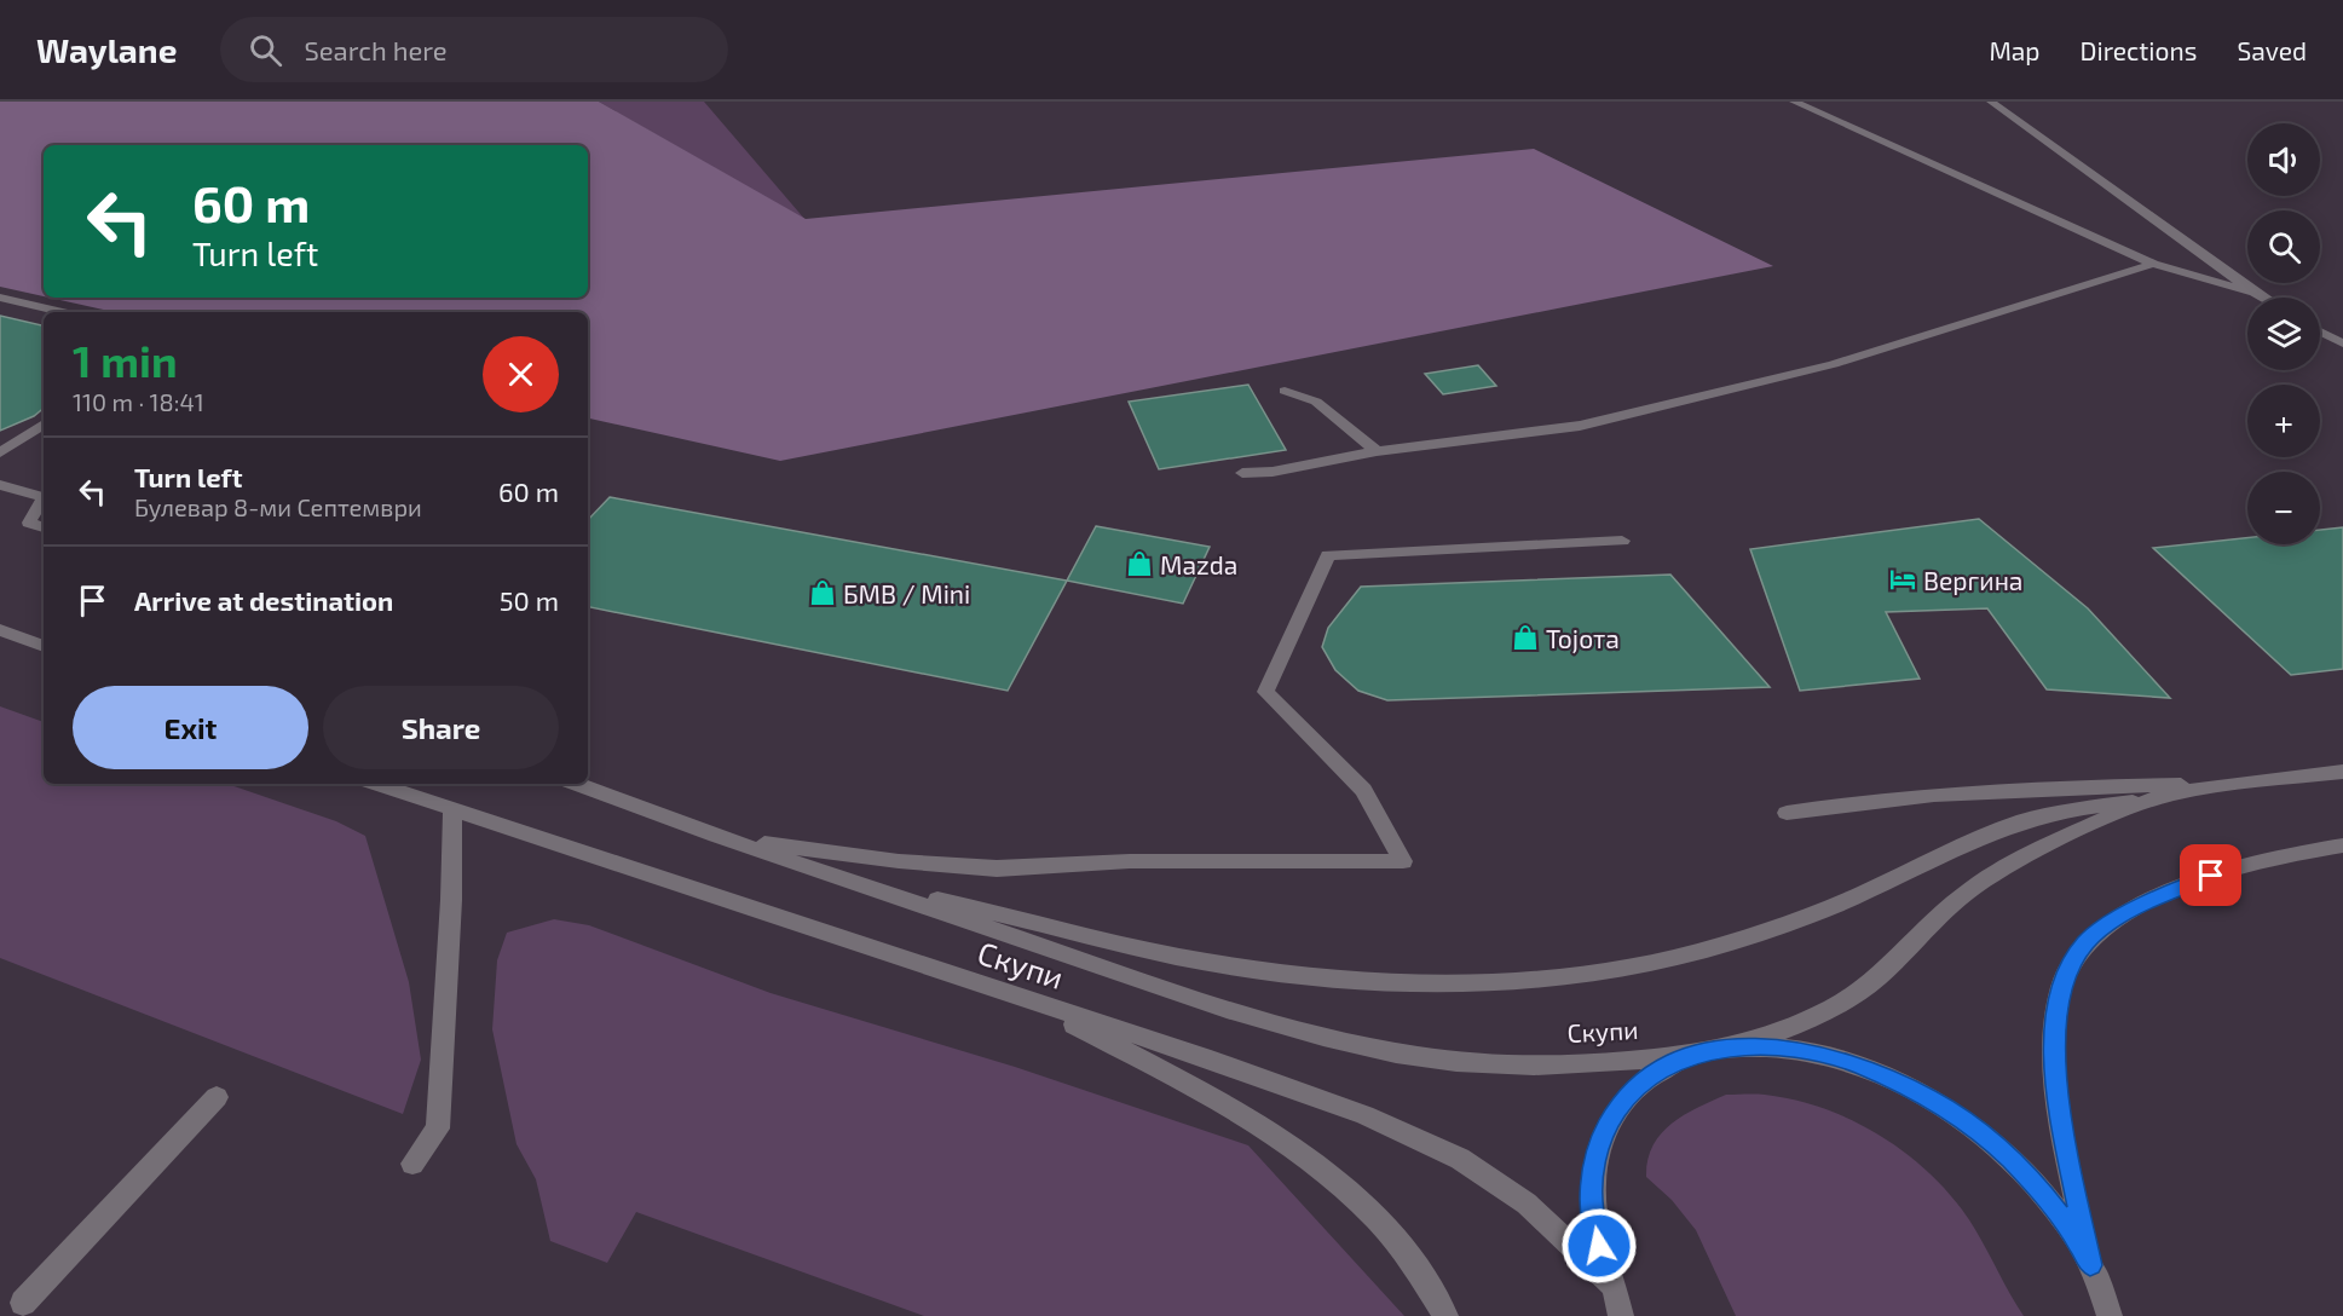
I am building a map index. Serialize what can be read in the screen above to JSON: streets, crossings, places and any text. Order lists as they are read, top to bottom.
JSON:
{
  "streets": {
    "street": ["Скупи"]
  },
  "places": {
    "shop": ["Mazda", "БМВ / Mini", "Тојота"],
    "hotel": ["Вергина"]
  },
  "page": {
    "header": "Waylane",
    "search": "Search here",
    "nav": ["Map", "Directions", "Saved"],
    "map_buttons": ["+", "−"],
    "turn": ["60 m", "Turn left"],
    "heading": ["1 min", "110 m · 18:41"],
    "list": [
      {
        "name": "Turn left",
        "note": "Булевар 8-ми Септември",
        "value": "60 m"
      },
      {
        "name": "Arrive at destination",
        "value": "50 m"
      }
    ],
    "buttons": ["Exit", "Share"]
  }
}
